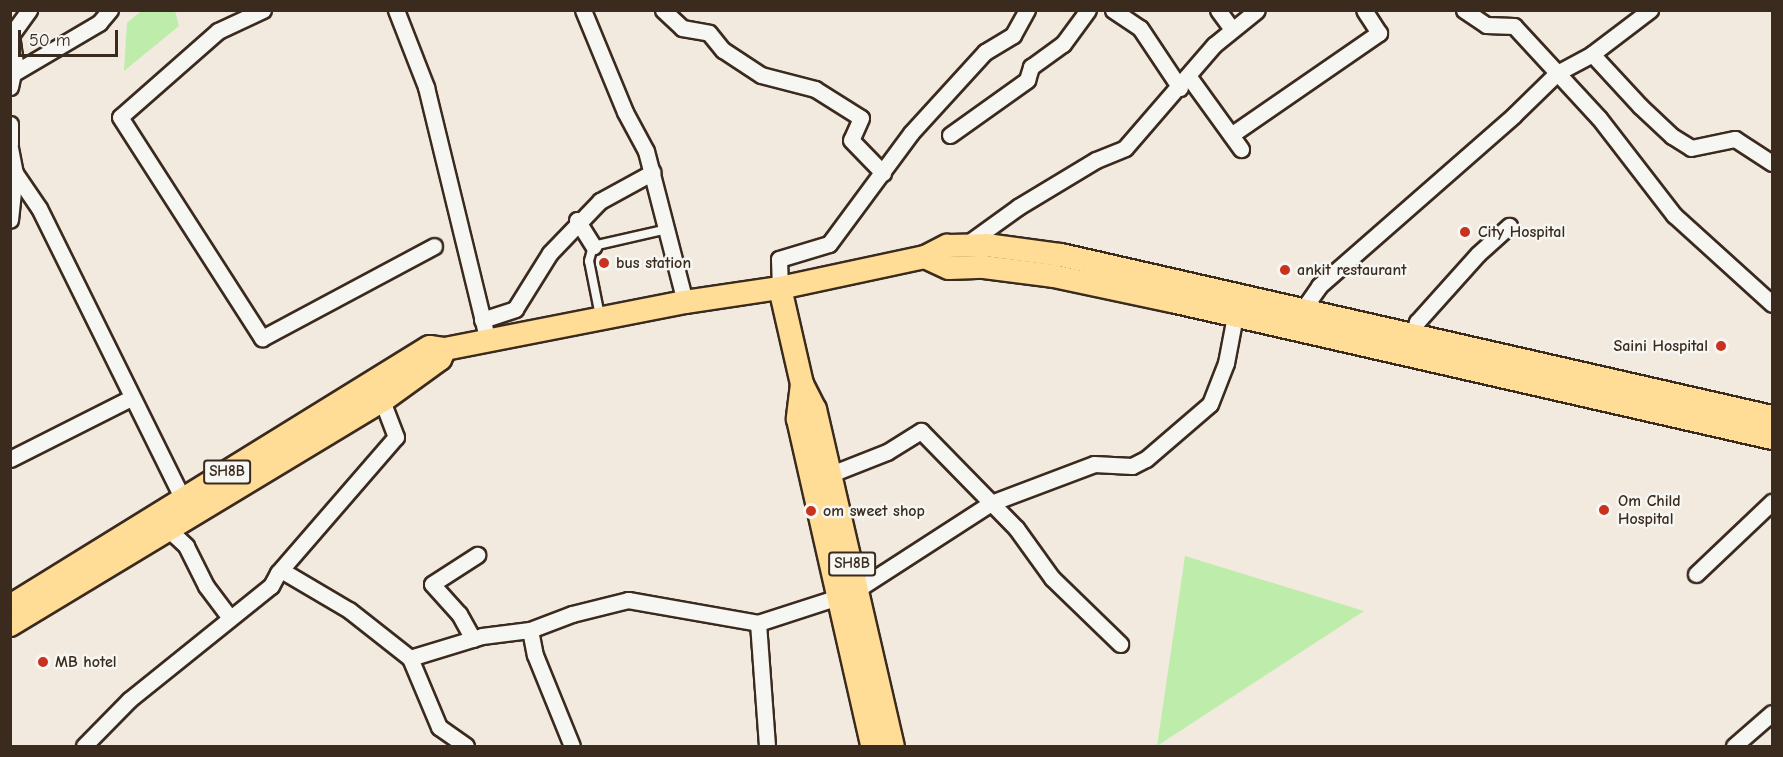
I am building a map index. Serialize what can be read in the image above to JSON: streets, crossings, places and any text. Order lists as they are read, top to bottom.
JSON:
{
  "streets": {
    "main road": ["SH8B"]
  },
  "places": [
    "City Hospital",
    "bus station",
    "ankit restaurant",
    "Saini Hospital",
    "Om Child Hospital",
    "om sweet shop",
    "MB hotel"
  ],
  "scale_bar": "50 m"
}
